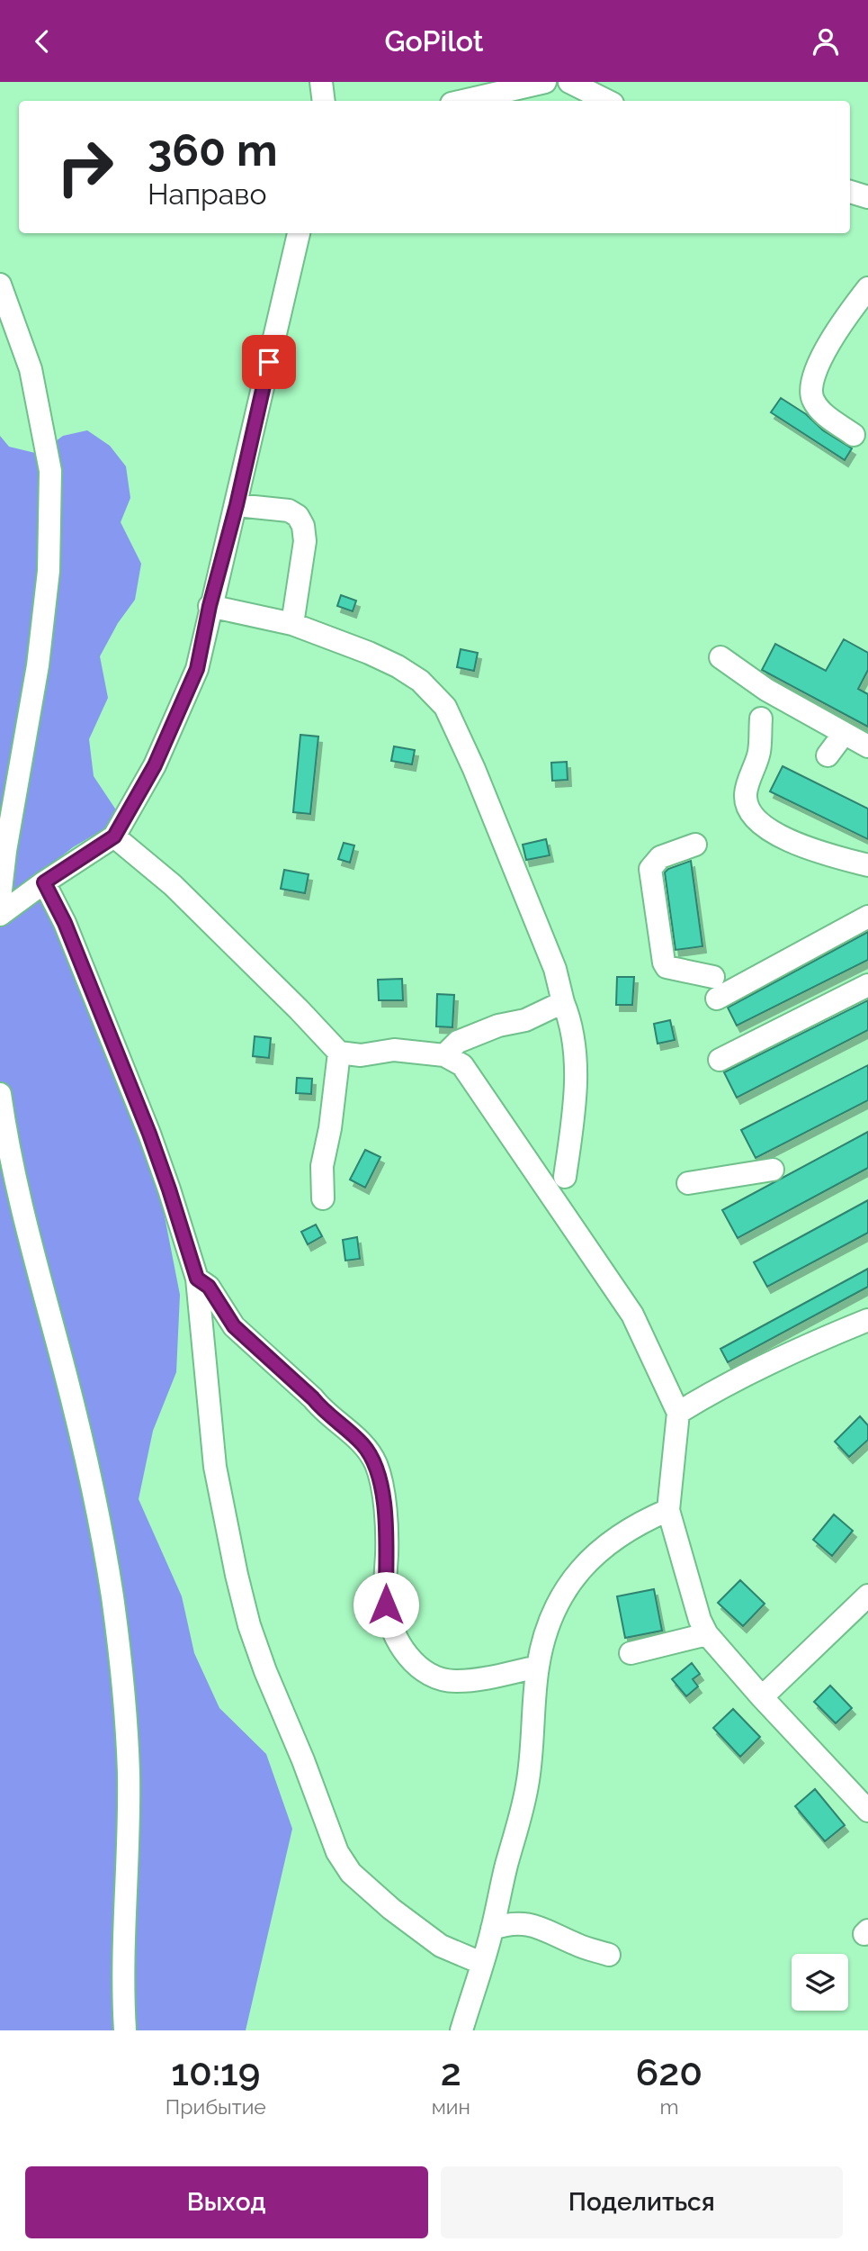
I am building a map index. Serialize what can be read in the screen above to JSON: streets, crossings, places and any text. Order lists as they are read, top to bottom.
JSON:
{
  "page": {
    "header": "GoPilot",
    "turn": ["360 m", "Направо"],
    "eta": [
      "10:19",
      "Прибытие",
      "2",
      "мин",
      "620",
      "m"
    ],
    "buttons": ["Выход", "Поделиться"]
  }
}
